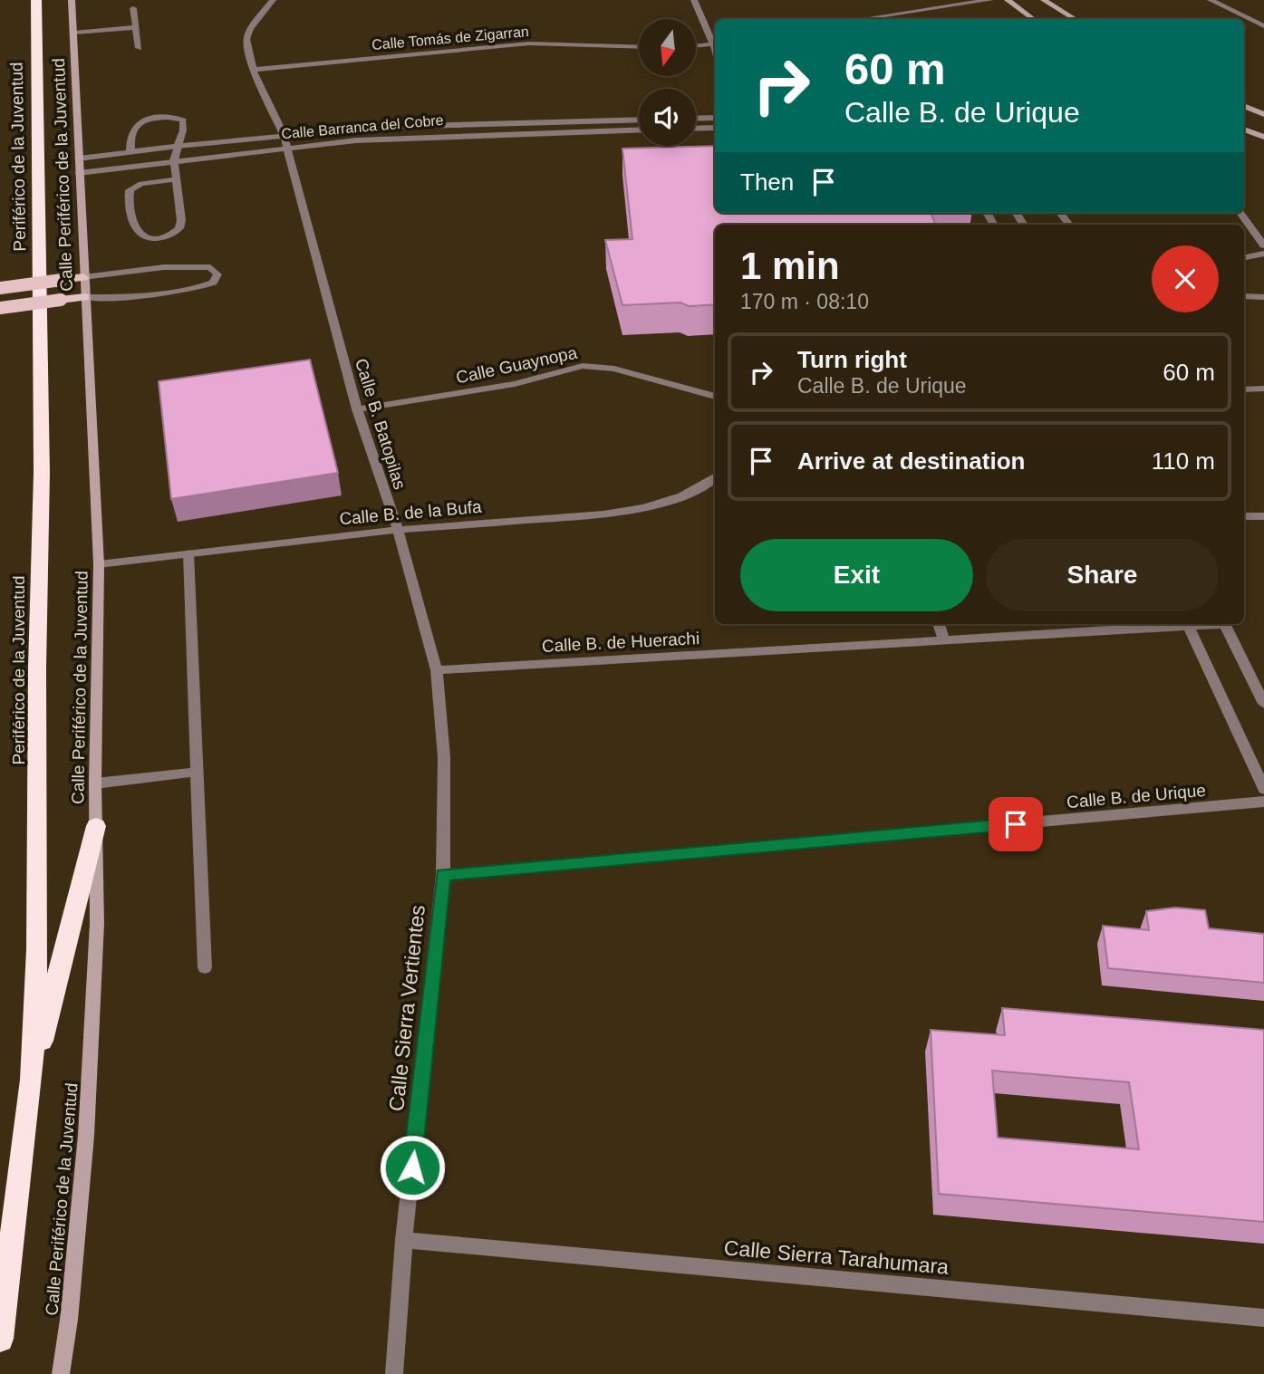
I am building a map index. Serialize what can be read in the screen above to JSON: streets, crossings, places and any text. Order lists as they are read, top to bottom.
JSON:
{
  "streets": {
    "highway": ["Periférico de la Juventud"],
    "main road": ["Calle Periférico de la Juventud"],
    "street": [
      "Calle Tomás de Zigarran",
      "Calle Barranca del Cobre",
      "Calle Guaynopa",
      "Calle B. Batopilas",
      "Calle B. de la Bufa",
      "Calle B. de Huerachi",
      "Calle B. de Urique",
      "Calle Sierra Vertientes",
      "Calle Sierra Tarahumara"
    ]
  },
  "crossings": [
    ["Calle Tomás de Zigarran", "Calle B. Batopilas"],
    ["Calle Barranca del Cobre", "Calle Periférico de la Juventud"],
    ["Calle Barranca del Cobre", "Calle B. Batopilas"],
    ["Calle Periférico de la Juventud", "Calle B. de la Bufa"],
    ["Calle Guaynopa", "Calle B. Batopilas"],
    ["Calle B. Batopilas", "Calle B. de la Bufa"],
    ["Calle B. Batopilas", "Calle B. de Huerachi"],
    ["Calle B. Batopilas", "Calle B. de Urique"],
    ["Calle B. Batopilas", "Calle Sierra Vertientes"],
    ["Calle B. de Urique", "Calle Sierra Vertientes"],
    ["Calle Sierra Vertientes", "Calle Sierra Tarahumara"]
  ],
  "north": "bottom",
  "page": {
    "turn": ["60 m", "Calle B. de Urique"],
    "then": "Then",
    "heading": ["1 min", "170 m · 08:10"],
    "list": [
      {
        "name": "Turn right",
        "note": "Calle B. de Urique",
        "value": "60 m"
      },
      {
        "name": "Arrive at destination",
        "value": "110 m"
      }
    ],
    "buttons": ["Exit", "Share"]
  }
}
